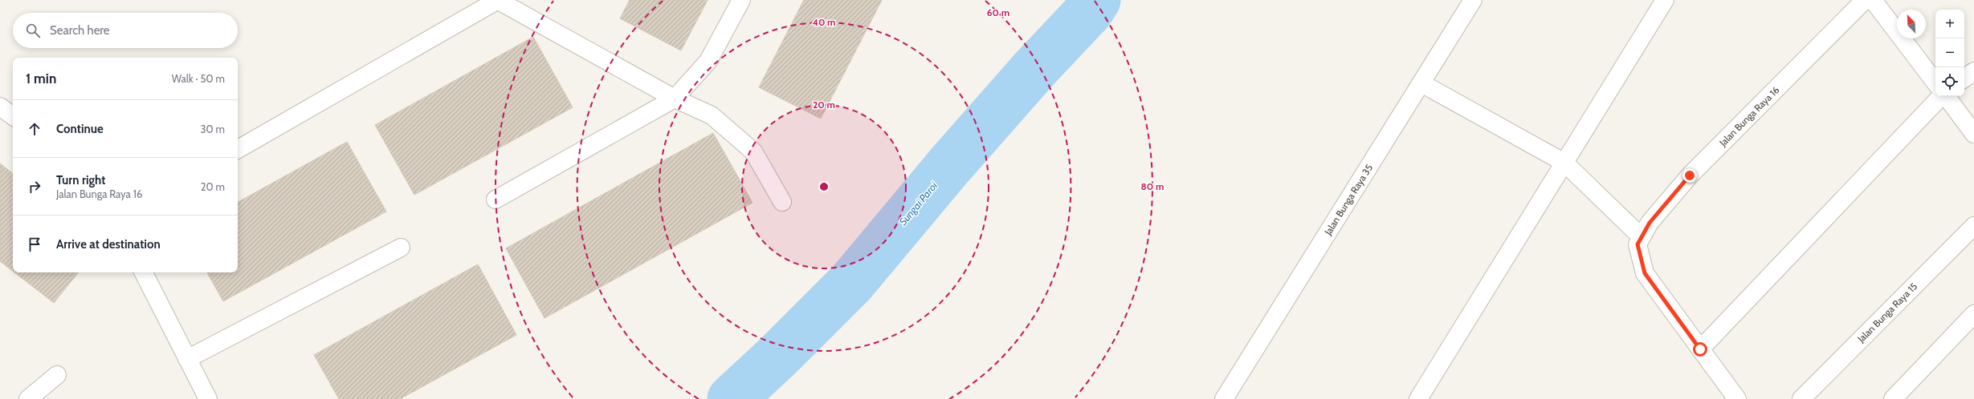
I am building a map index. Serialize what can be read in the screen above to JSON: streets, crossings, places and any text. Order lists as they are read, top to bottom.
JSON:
{
  "streets": {
    "street": ["Jalan Bunga Raya 16", "Jalan Bunga Raya 35", "Jalan Bunga Raya 15"]
  },
  "water": ["Sungai Paroi"],
  "north": "top left",
  "page": {
    "map_buttons": ["+", "−"],
    "search": "Search here",
    "heading": ["1 min", "Walk · 50 m"],
    "list": [
      ["Continue", "30 m"],
      ["Turn right", "Jalan Bunga Raya 16", "20 m"],
      "Arrive at destination"
    ]
  },
  "rings": [
    "60 m",
    "40 m",
    "20 m",
    "80 m"
  ]
}
